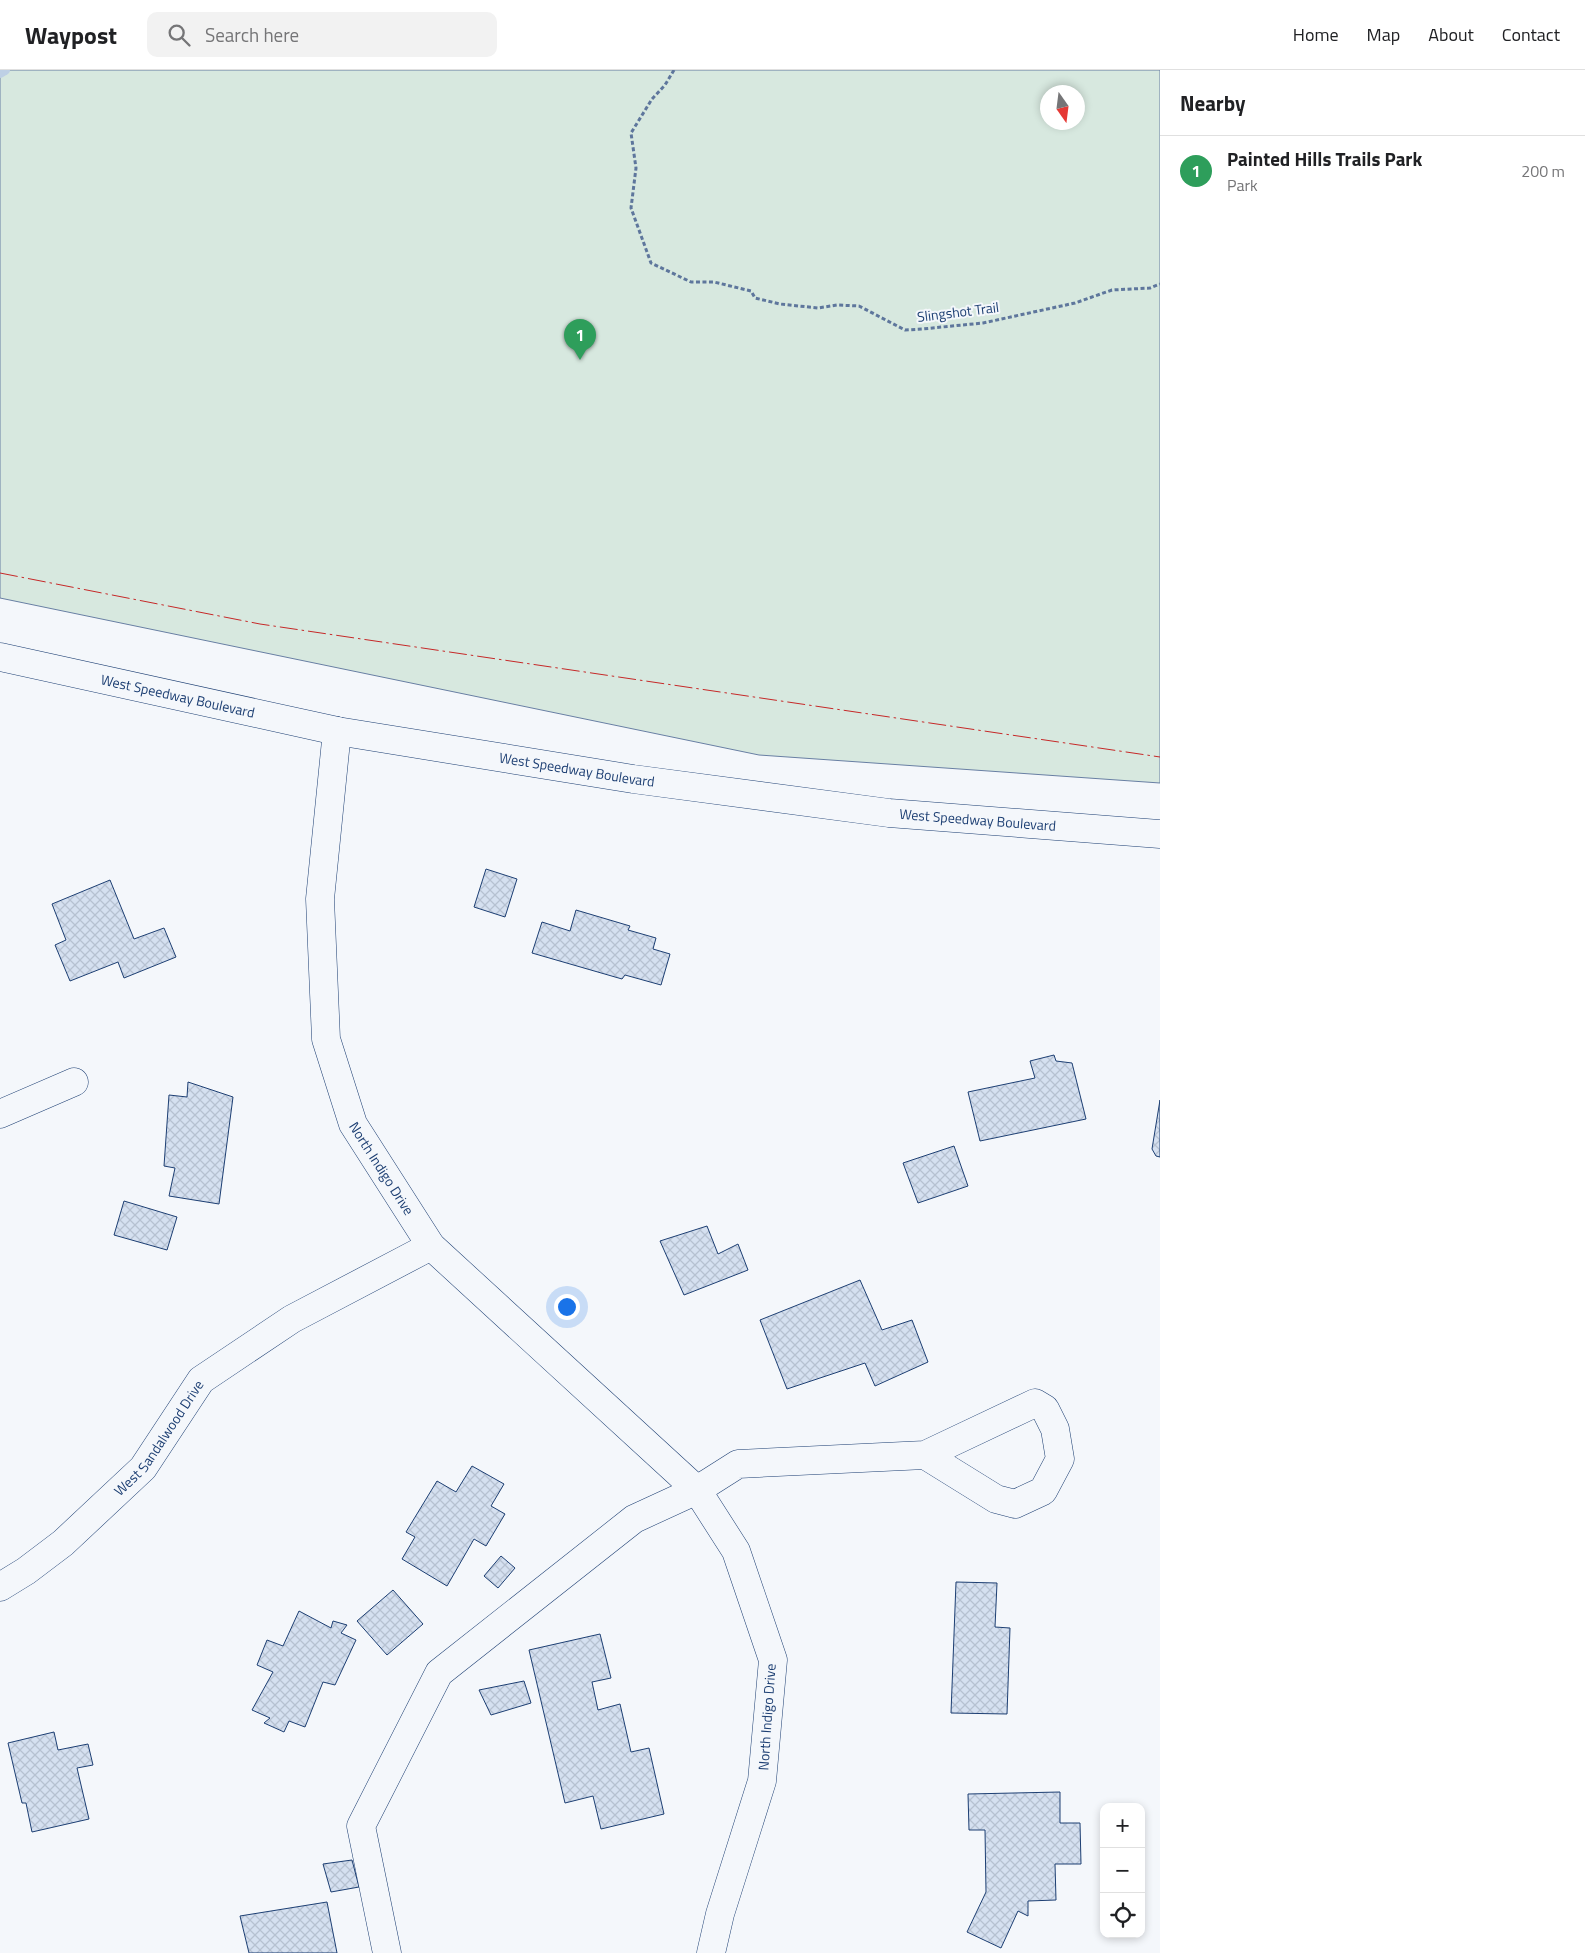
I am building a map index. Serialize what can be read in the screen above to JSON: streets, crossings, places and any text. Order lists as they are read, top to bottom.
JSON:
{
  "streets": {
    "street": ["West Speedway Boulevard", "North Indigo Drive", "West Sandalwood Drive"],
    "path": ["Slingshot Trail"]
  },
  "crossings": [
    ["West Speedway Boulevard", "North Indigo Drive"],
    ["North Indigo Drive", "West Sandalwood Drive"]
  ],
  "north": "bottom",
  "page": {
    "header": "Waypost",
    "search": "Search here",
    "nav": [
      "Home",
      "Map",
      "About",
      "Contact"
    ],
    "heading": "Nearby",
    "list": [
      {
        "mark": "1",
        "name": "Painted Hills Trails Park",
        "note": "Park",
        "value": "200 m"
      }
    ],
    "pins": "1",
    "map_buttons": ["+", "−"]
  }
}
